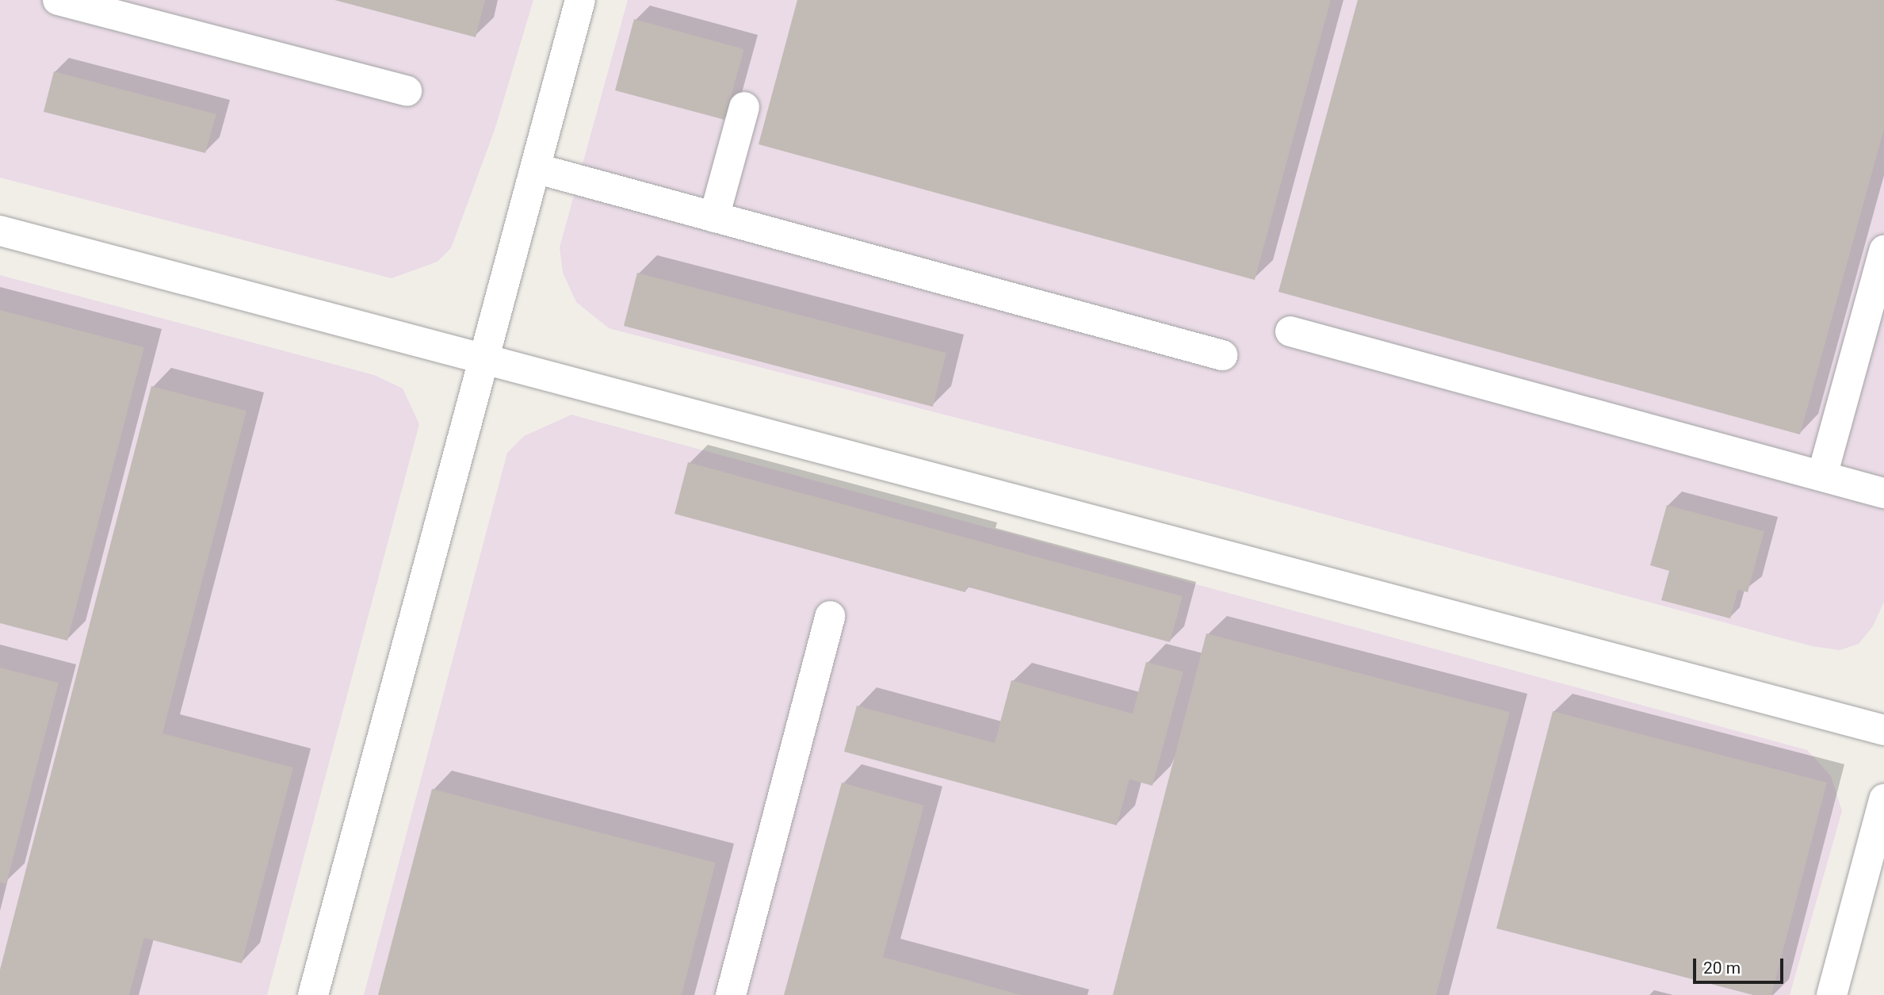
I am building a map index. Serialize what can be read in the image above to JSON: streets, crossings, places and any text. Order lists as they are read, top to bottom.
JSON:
{
  "scale_bar": "20 m"
}
